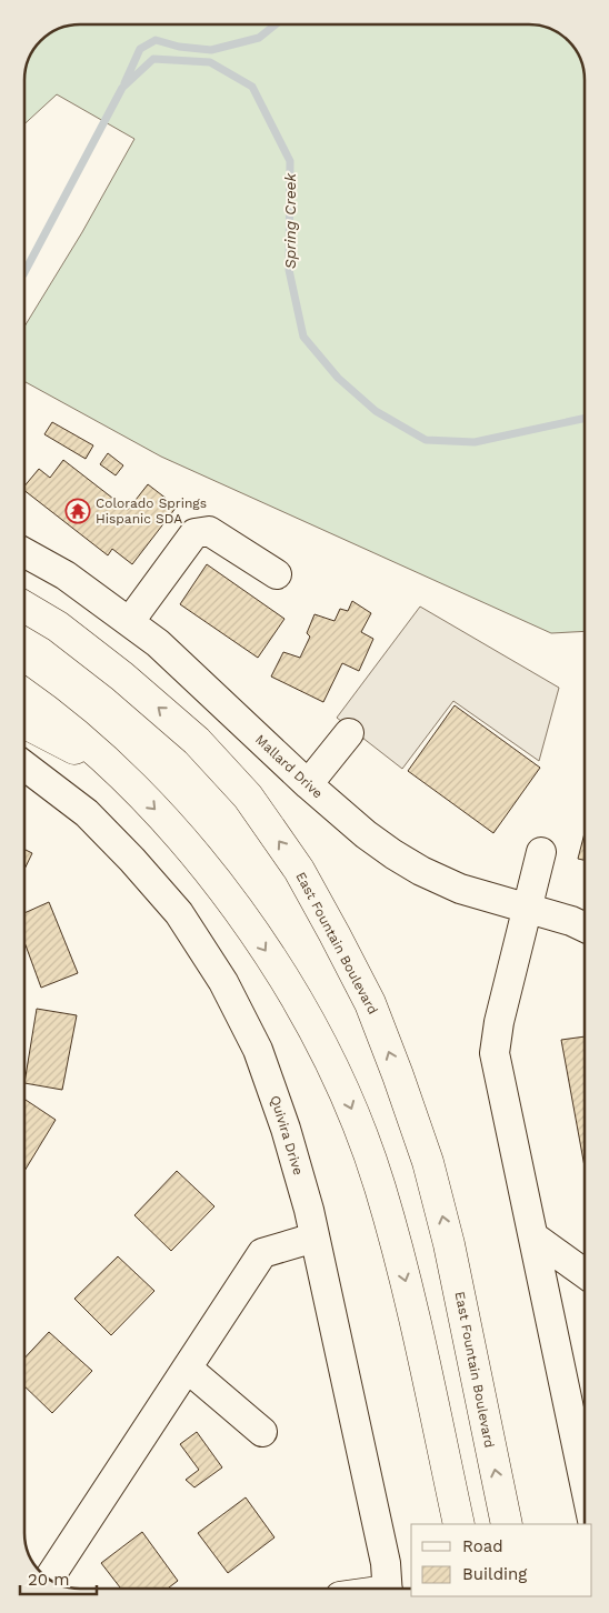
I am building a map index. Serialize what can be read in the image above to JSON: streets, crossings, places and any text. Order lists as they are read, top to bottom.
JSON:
{
  "streets": {
    "highway": ["East Fountain Boulevard"],
    "street": ["Mallard Drive", "Quivira Drive"]
  },
  "water": ["Spring Creek"],
  "places": {
    "temple": ["Colorado Springs Hispanic SDA"]
  },
  "legend": ["Road", "Building"],
  "scale_bar": "20 m"
}
